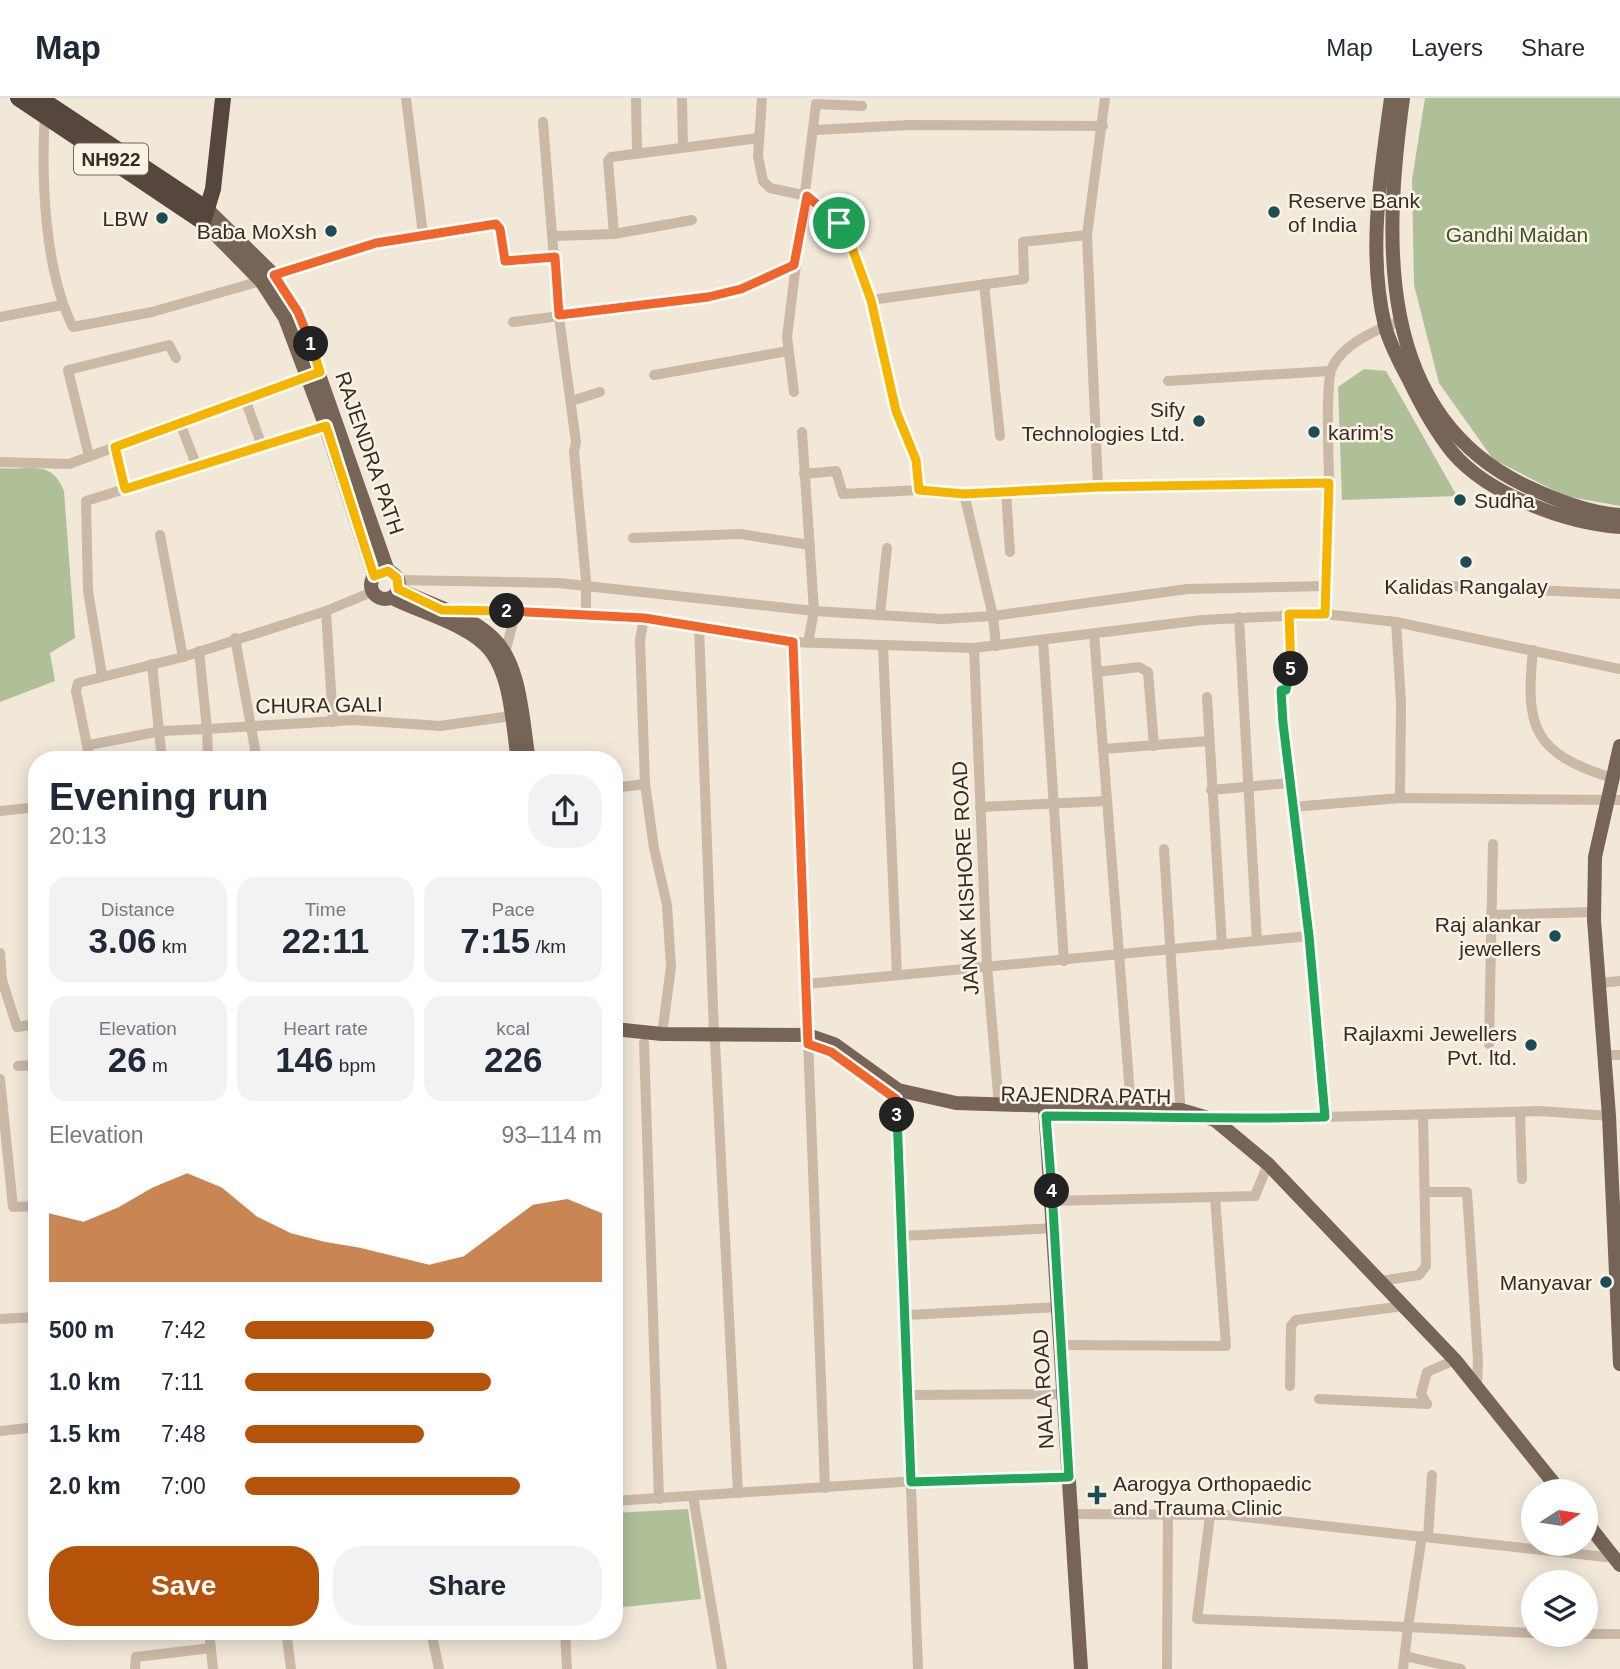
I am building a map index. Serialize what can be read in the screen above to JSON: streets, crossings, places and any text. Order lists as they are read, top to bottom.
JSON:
{
  "streets": {
    "highway": ["NH922", "RAJENDRA PATH"],
    "main road": ["NALA ROAD"],
    "street": ["CHURA GALI", "JANAK KISHORE ROAD"]
  },
  "crossings": [
    ["RAJENDRA PATH", "JANAK KISHORE ROAD"],
    ["RAJENDRA PATH", "NALA ROAD"]
  ],
  "parks": ["Gandhi Maidan"],
  "places": {
    "other": [
      "Reserve Bank of India",
      "LBW",
      "Baba MoXsh",
      "Sify Technologies Ltd.",
      "karim's",
      "Sudha",
      "Kalidas Rangalay",
      "Raj alankar jewellers",
      "Rajlaxmi Jewellers Pvt. ltd.",
      "Manyavar"
    ],
    "health": ["Aarogya Orthopaedic and Trauma Clinic"]
  },
  "north": "right",
  "page": {
    "header": "Map",
    "nav": ["Map", "Layers", "Share"],
    "pins": [
      "1",
      "2",
      "5",
      "3",
      "4"
    ],
    "heading": ["Evening run", "20:13"],
    "stats": [
      ["Distance", "3.06 km"],
      ["Time", "22:11"],
      ["Pace", "7:15 /km"],
      ["Elevation", "26 m"],
      ["Heart rate", "146 bpm"],
      ["kcal", "226"]
    ],
    "chart": ["Elevation", "93–114 m"],
    "list": [
      {
        "name": "500 m",
        "note": "7:42"
      },
      {
        "name": "1.0 km",
        "note": "7:11"
      },
      {
        "name": "1.5 km",
        "note": "7:48"
      },
      {
        "name": "2.0 km",
        "note": "7:00"
      }
    ],
    "buttons": ["Save", "Share"]
  }
}
